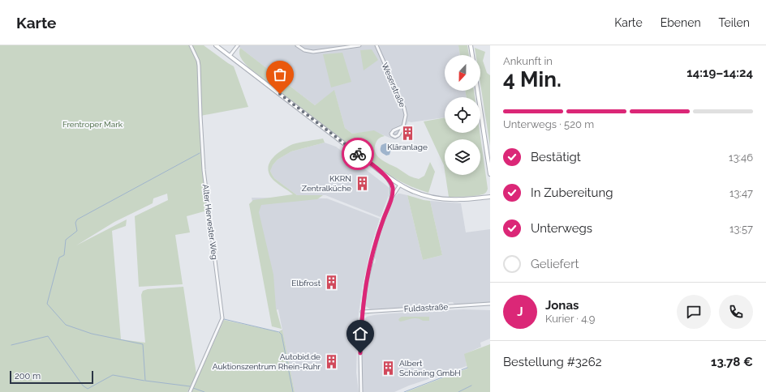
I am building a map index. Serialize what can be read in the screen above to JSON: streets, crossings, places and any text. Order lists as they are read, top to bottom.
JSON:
{
  "streets": {
    "street": ["Weserstraße", "Alter Hervester Weg", "Fuldastraße"]
  },
  "parks": ["Frentroper Mark"],
  "places": {
    "building": [
      "Kläranlage",
      "KKRN Zentralküche",
      "Elbfrost",
      "Autobid.de Auktionszentrum Rhein-Ruhr",
      "Albert Schöning GmbH"
    ]
  },
  "scale_bar": "200 m",
  "north": "bottom",
  "page": {
    "header": "Karte",
    "nav": ["Karte", "Ebenen", "Teilen"],
    "heading": ["4 Min.", "Ankunft in", "14:19–14:24"],
    "panel": [
      "Jonas",
      "Kurier · 4.9",
      "Bestellung #3262",
      "13.78 €"
    ],
    "bar": "Unterwegs · 520 m",
    "list": [
      ["Bestätigt", "13:46"],
      ["In Zubereitung", "13:47"],
      ["Unterwegs", "13:57"],
      "Geliefert"
    ],
    "round": "J",
    "scale": "200 m"
  }
}
